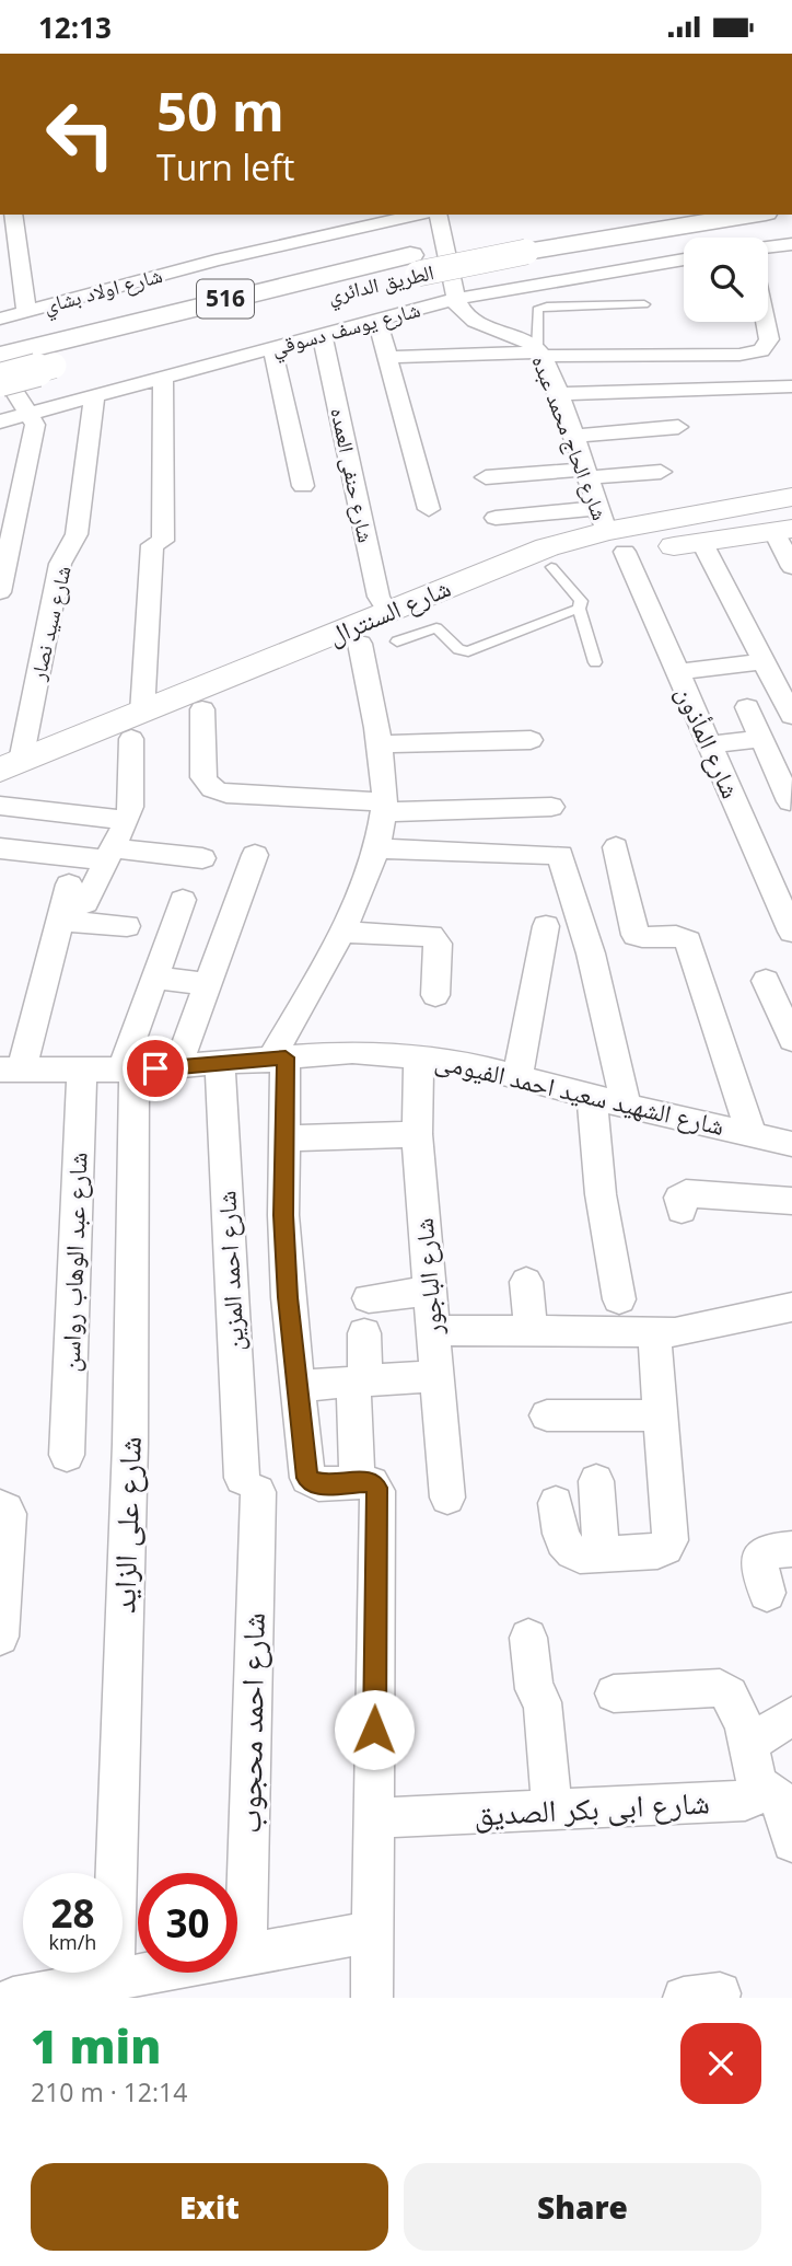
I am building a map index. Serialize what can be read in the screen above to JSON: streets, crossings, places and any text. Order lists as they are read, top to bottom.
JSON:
{
  "streets": {
    "highway": ["الطريق الدائري", "516"],
    "street": [
      "شارع اولاد بشاي",
      "شارع يوسف دسوقي",
      "شارع الحاج محمد عبده",
      "شارع حنفى العمده",
      "شارع السنترال",
      "شارع سيد نصار",
      "شارع المأذون",
      "شارع الشهيد سعيد احمد الفيومى",
      "شارع عبد الوهاب رواسن",
      "شارع احمد المزين",
      "شارع الباجور",
      "شارع على الزايد",
      "شارع احمد محجوب",
      "شارع ابى بكر الصديق"
    ]
  },
  "crossings": [
    ["شارع يوسف دسوقي", "شارع الحاج محمد عبده"],
    ["شارع يوسف دسوقي", "شارع حنفى العمده"],
    ["شارع يوسف دسوقي", "شارع سيد نصار"],
    ["شارع الحاج محمد عبده", "شارع السنترال"],
    ["شارع الحاج محمد عبده", "شارع المأذون"],
    ["شارع حنفى العمده", "شارع السنترال"],
    ["شارع السنترال", "شارع سيد نصار"],
    ["شارع السنترال", "شارع المأذون"],
    ["شارع الشهيد سعيد احمد الفيومى", "شارع عبد الوهاب رواسن"],
    ["شارع الشهيد سعيد احمد الفيومى", "شارع احمد المزين"],
    ["شارع الشهيد سعيد احمد الفيومى", "شارع الباجور"],
    ["شارع الشهيد سعيد احمد الفيومى", "شارع على الزايد"],
    ["شارع احمد المزين", "شارع احمد محجوب"]
  ],
  "page": {
    "status": "12:13",
    "turn": ["50 m", "Turn left"],
    "speed": "28 km/h",
    "limit": "30",
    "heading": ["1 min", "210 m · 12:14"],
    "buttons": ["Exit", "Share"]
  }
}
